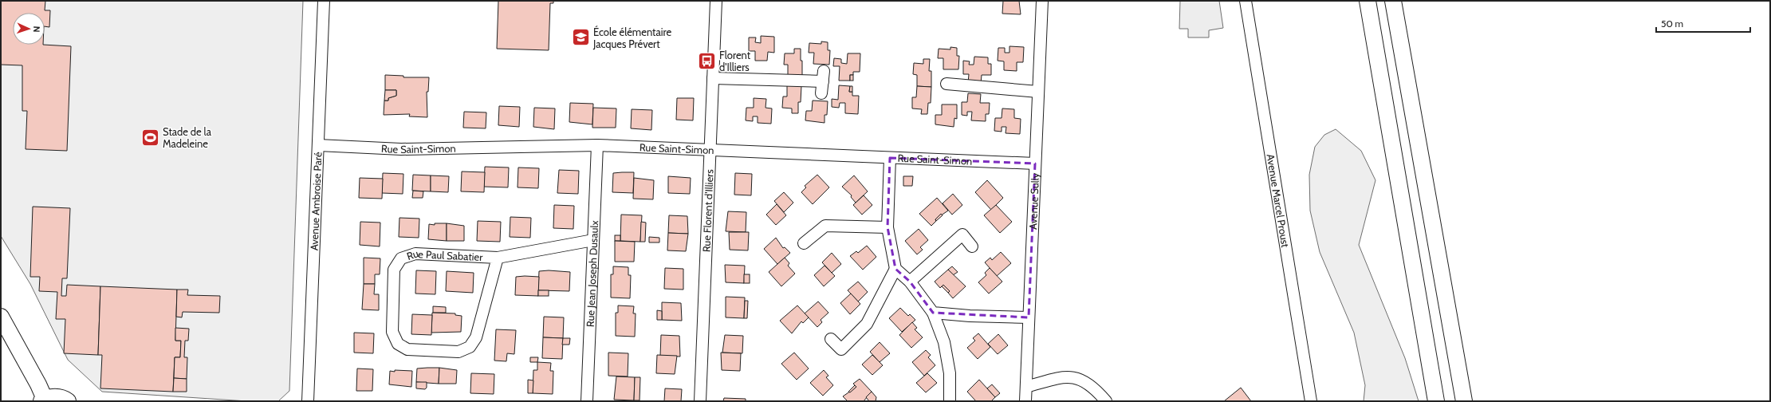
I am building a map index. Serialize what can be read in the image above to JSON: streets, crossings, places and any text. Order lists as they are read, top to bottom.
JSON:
{
  "streets": {
    "street": [
      "Rue Saint-Simon",
      "Avenue Ambroise Paré",
      "Avenue Sully",
      "Avenue Marcel Proust",
      "Rue Florent d'Illiers",
      "Rue Paul Sabatier",
      "Rue Jean Joseph Dusaulx"
    ]
  },
  "crossings": [
    ["Rue Saint-Simon", "Avenue Ambroise Paré"],
    ["Rue Saint-Simon", "Avenue Sully"],
    ["Rue Saint-Simon", "Rue Florent d'Illiers"],
    ["Rue Saint-Simon", "Rue Jean Joseph Dusaulx"],
    ["Rue Paul Sabatier", "Rue Jean Joseph Dusaulx"]
  ],
  "places": {
    "school or university": ["École élémentaire Jacques Prévert"],
    "bus stop": ["Florent d'Illiers"],
    "sports": ["Stade de la Madeleine"]
  },
  "scale_bar": "50 m",
  "north": "right"
}
